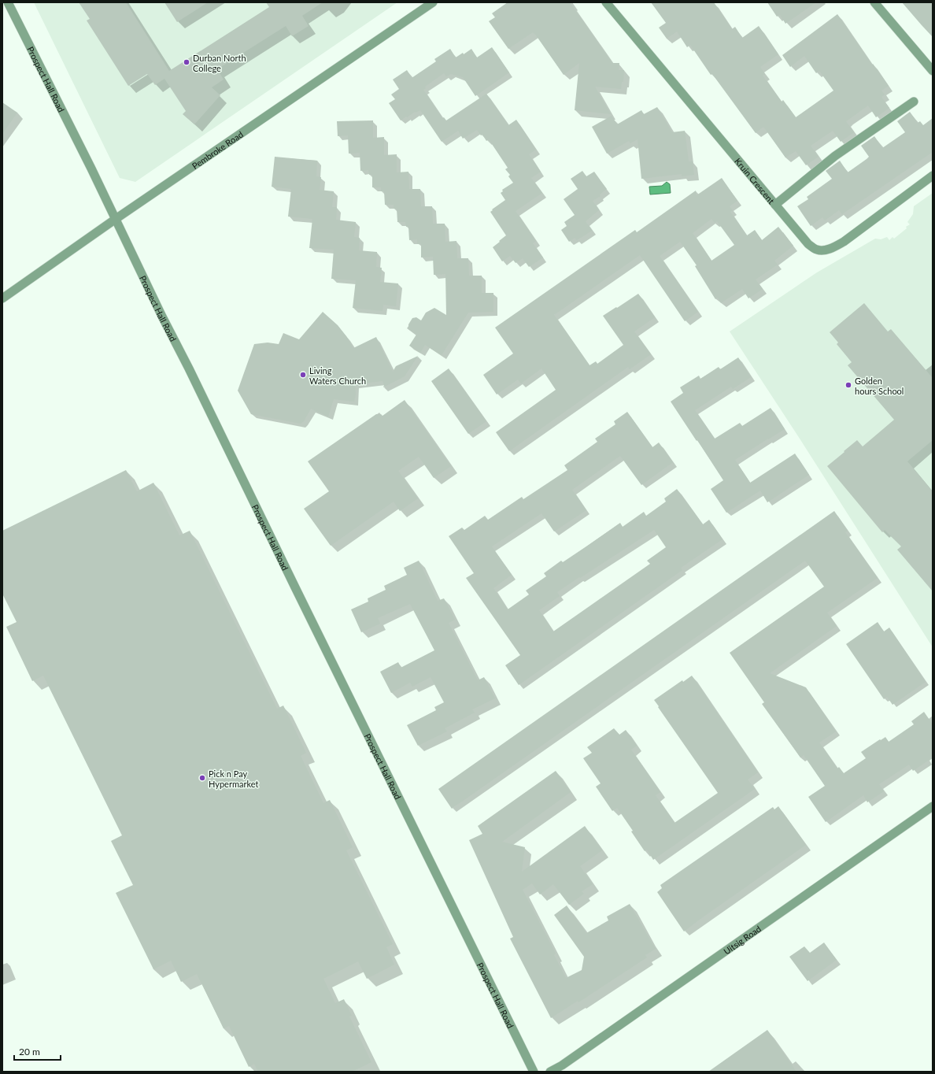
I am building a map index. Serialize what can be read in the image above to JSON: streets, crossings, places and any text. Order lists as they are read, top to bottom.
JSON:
{
  "streets": {
    "street": [
      "Prospect Hall Road",
      "Pembroke Road",
      "Kruin Crescent",
      "Uitsig Road"
    ]
  },
  "crossings": [
    ["Prospect Hall Road", "Pembroke Road"]
  ],
  "places": [
    "Durban North College",
    "Living Waters Church",
    "Golden hours School",
    "Pick n Pay Hypermarket"
  ],
  "scale_bar": "20 m"
}
